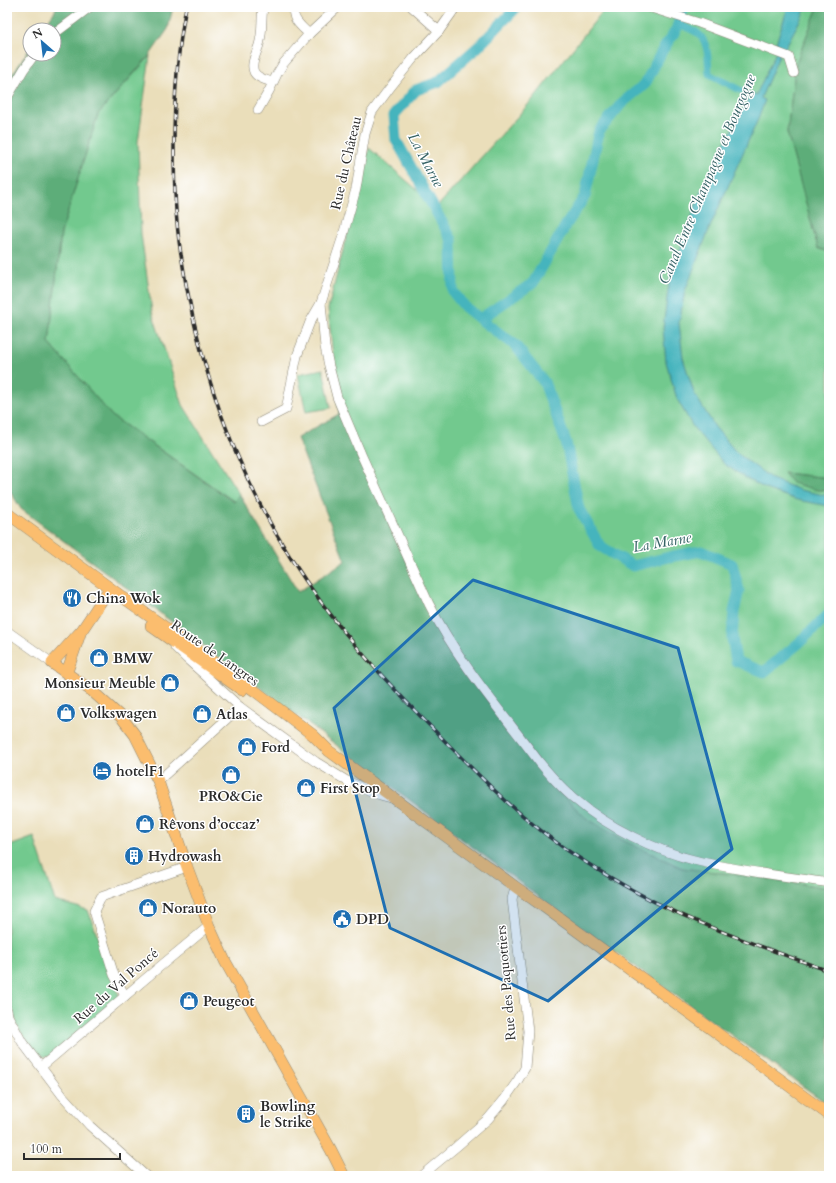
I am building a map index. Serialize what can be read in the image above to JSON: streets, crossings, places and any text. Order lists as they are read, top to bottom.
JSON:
{
  "streets": {
    "main road": ["Route de Langres"],
    "street": ["Rue du Château", "Rue des Paquottiers", "Rue du Val Poncé"]
  },
  "water": ["La Marne", "Canal Entre Champagne et Bourgogne"],
  "places": {
    "restaurant": ["China Wok"],
    "shop": [
      "BMW",
      "Monsieur Meuble",
      "Volkswagen",
      "Atlas",
      "Ford",
      "PRO&Cie",
      "First Stop",
      "Rêvons d’occaz’",
      "Norauto",
      "Peugeot"
    ],
    "hotel": ["hotelF1"],
    "building": ["Hydrowash", "Bowling le Strike"],
    "public building": ["DPD"]
  },
  "scale_bar": "100 m",
  "north": "top left"
}
